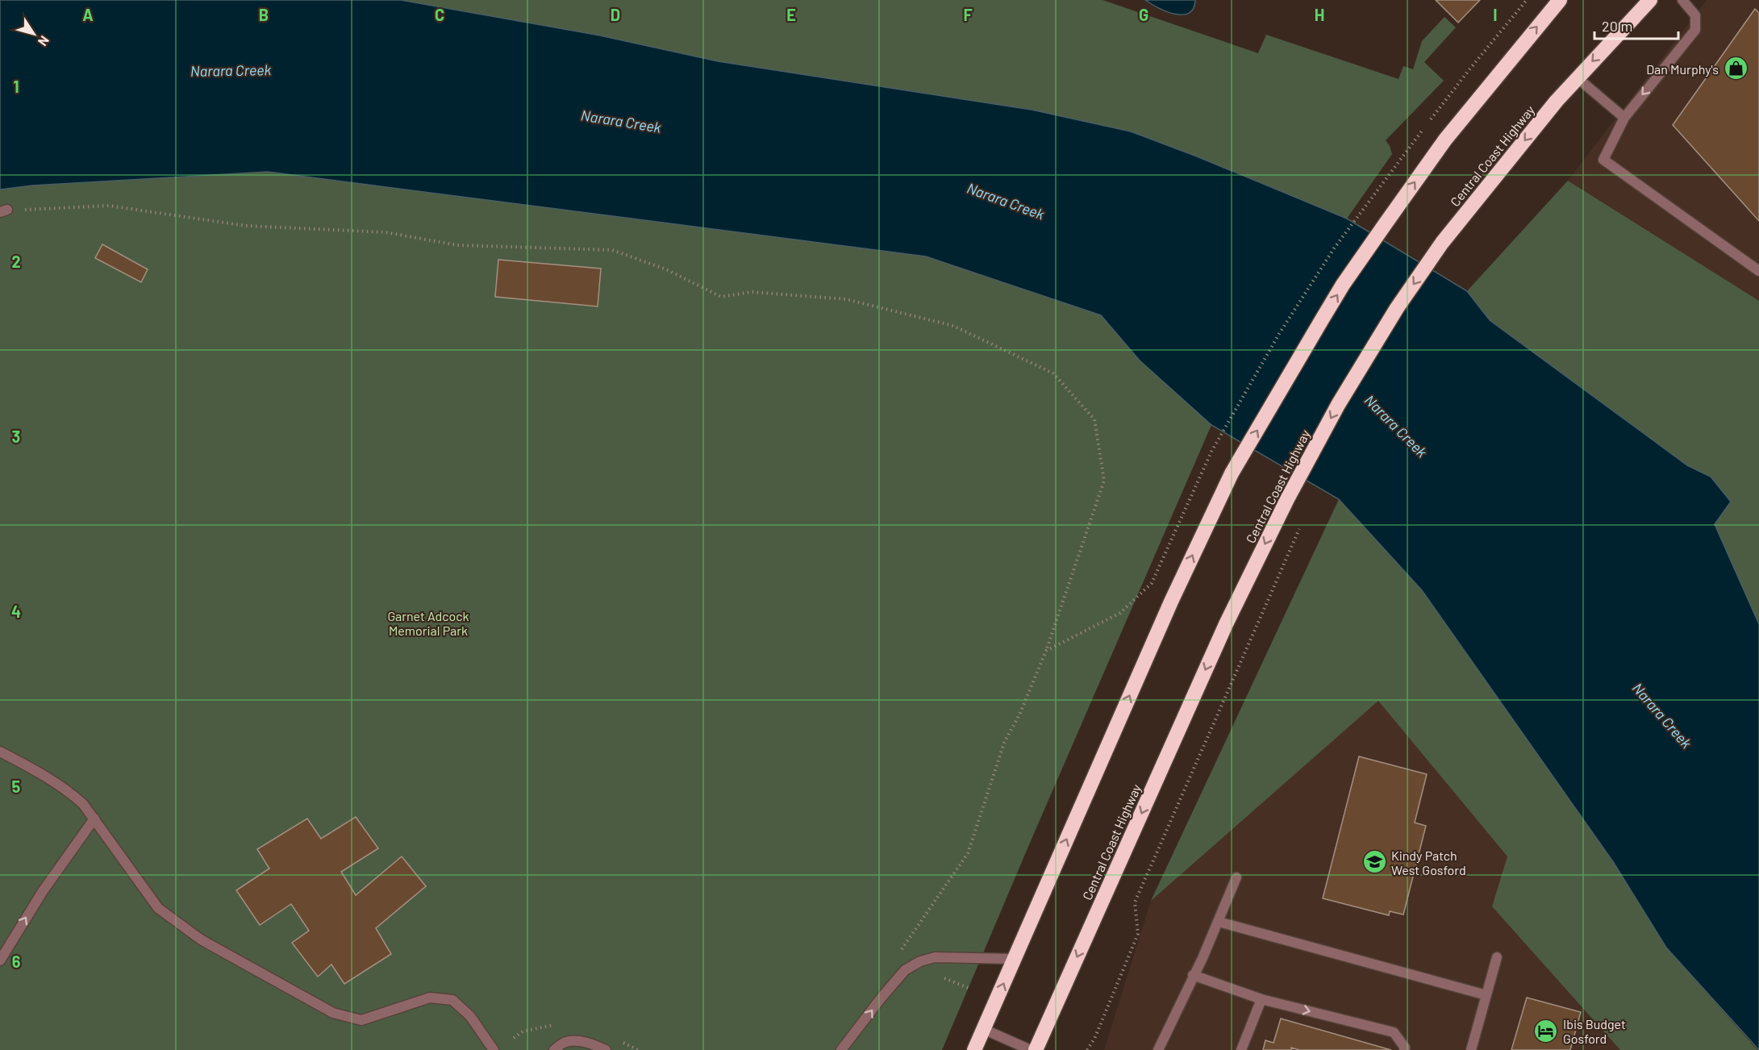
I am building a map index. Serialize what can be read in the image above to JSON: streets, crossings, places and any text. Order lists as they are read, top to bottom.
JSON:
{
  "streets": {
    "highway": ["Central Coast Highway"]
  },
  "water": ["Narara Creek"],
  "parks": ["Garnet Adcock Memorial Park"],
  "places": {
    "shop": ["Dan Murphy's"],
    "school or university": ["Kindy Patch West Gosford"],
    "hotel": ["Ibis Budget Gosford"]
  },
  "scale_bar": "20 m",
  "north": "bottom right",
  "grid": {
    "columns": [
      "A",
      "B",
      "C",
      "D",
      "E",
      "F",
      "G",
      "H",
      "I"
    ],
    "rows": [
      "1",
      "2",
      "3",
      "4",
      "5",
      "6"
    ]
  }
}
